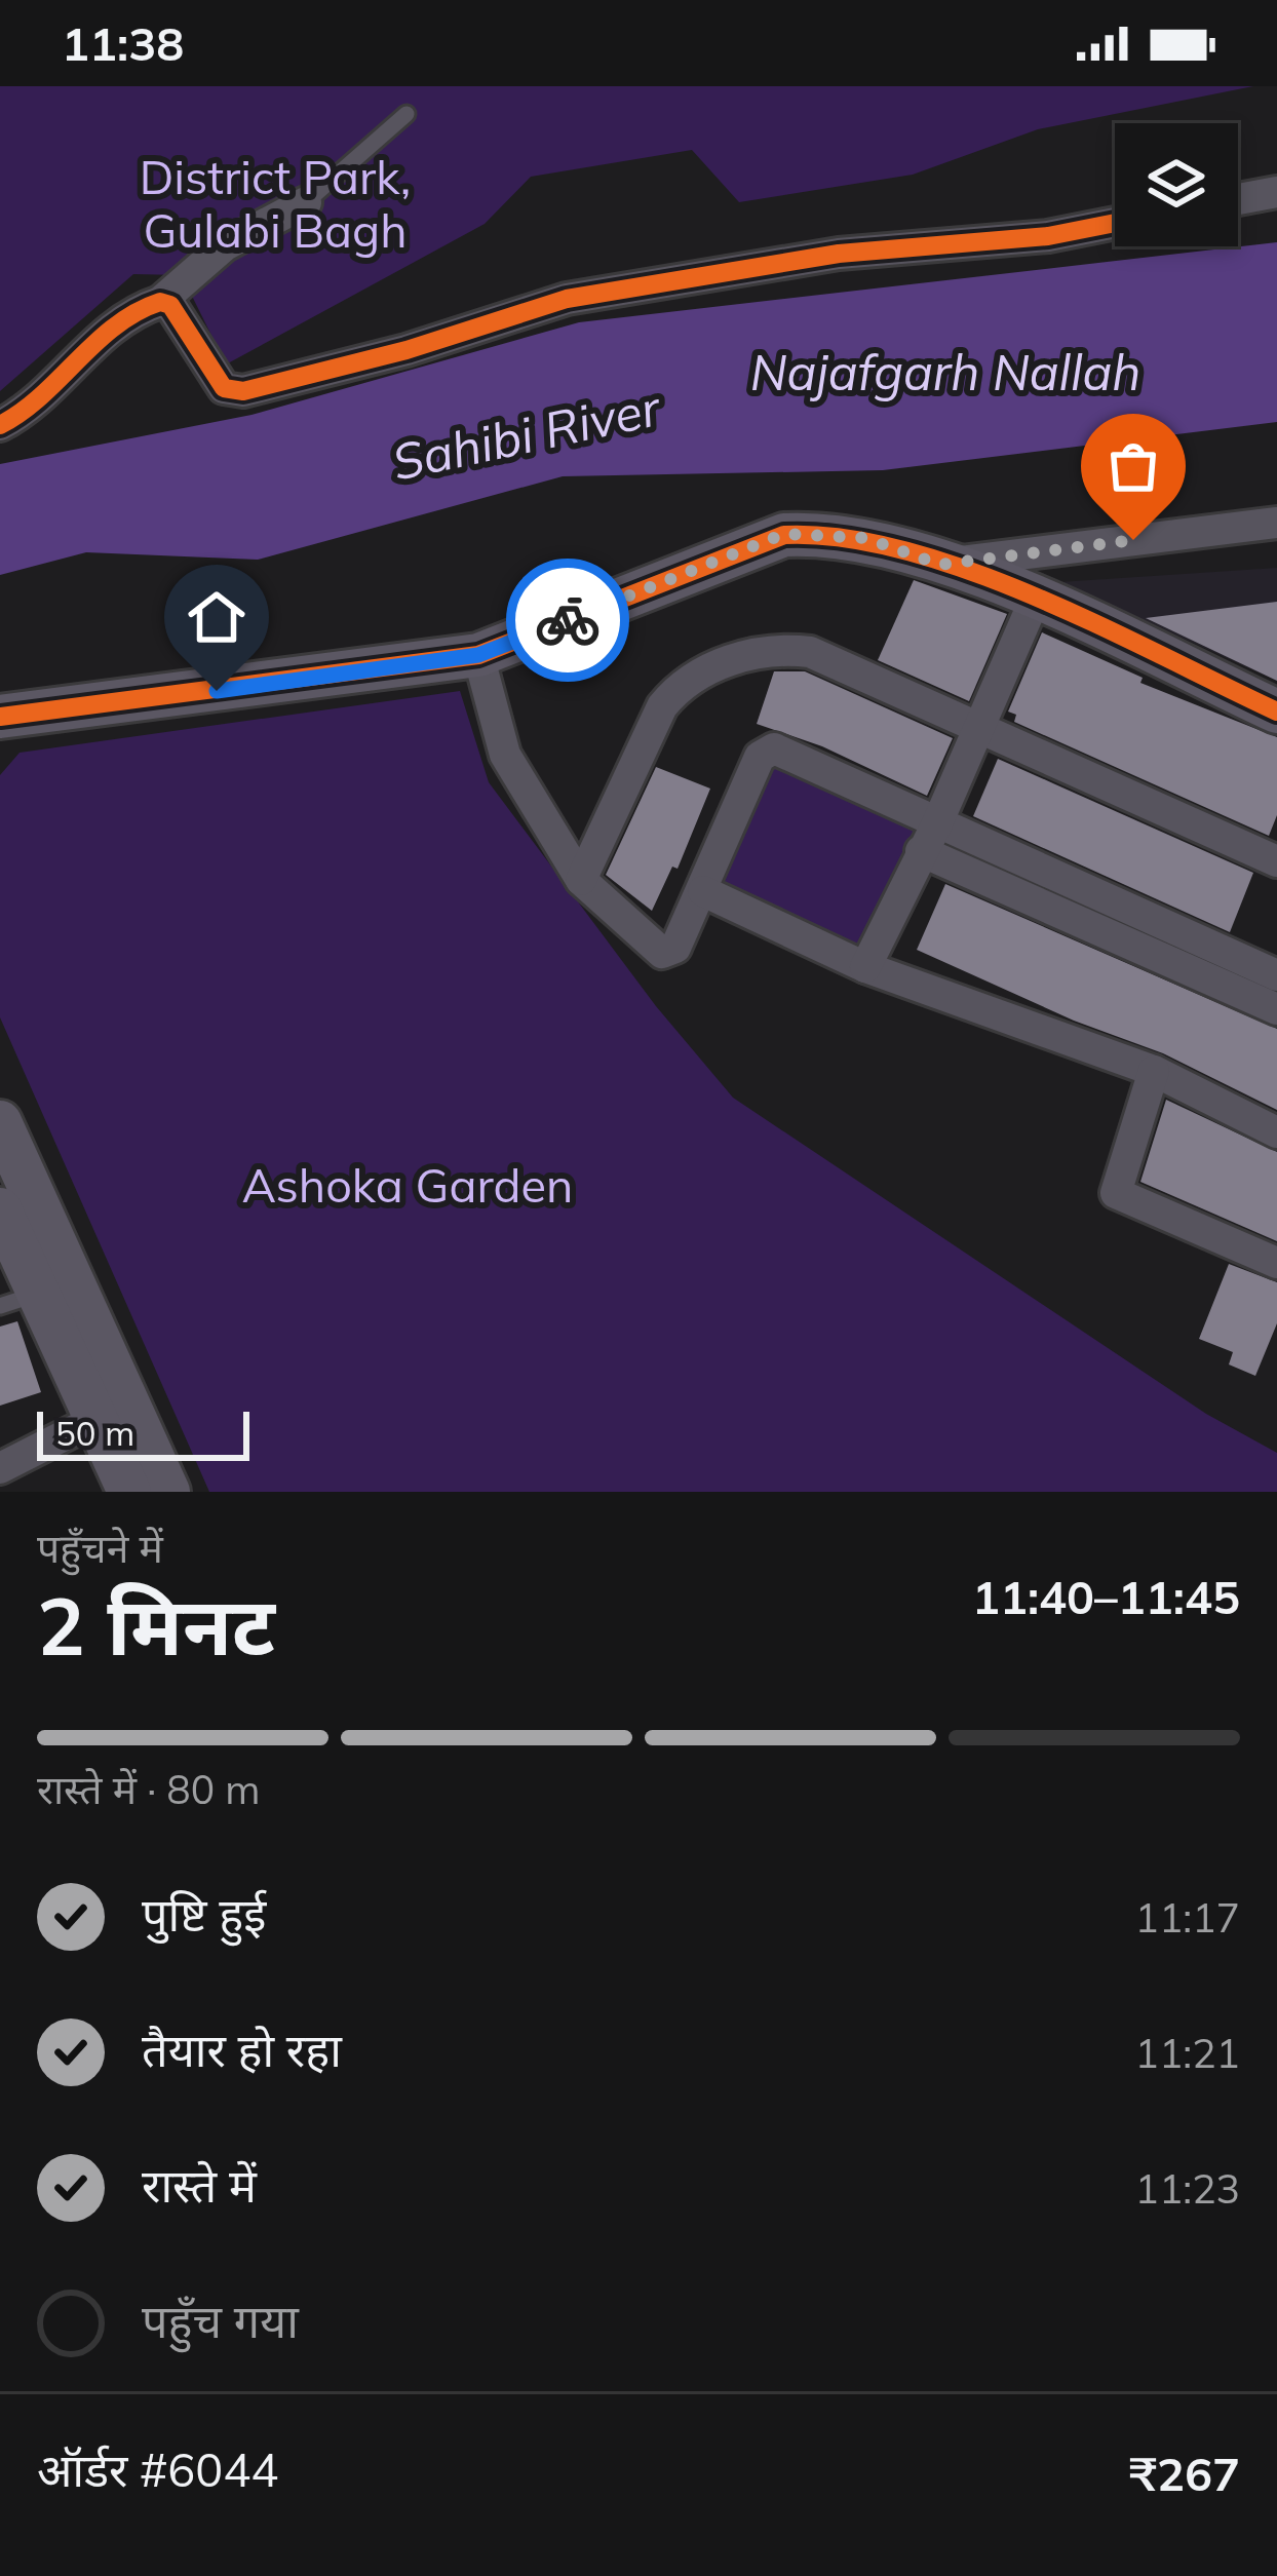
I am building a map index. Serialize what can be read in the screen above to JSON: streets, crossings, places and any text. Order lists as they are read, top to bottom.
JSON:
{
  "water": ["Najafgarh Nallah", "Sahibi River"],
  "parks": ["District Park, Gulabi Bagh", "Ashoka Garden"],
  "scale_bar": "50 m",
  "page": {
    "status": "11:38",
    "scale": "50 m",
    "heading": ["2 मिनट", "पहुँचने में", "11:40–11:45"],
    "panel": ["ऑर्डर #6044", "₹267"],
    "bar": "रास्ते में · 80 m",
    "list": [
      ["पुष्टि हुई", "11:17"],
      ["तैयार हो रहा", "11:21"],
      ["रास्ते में", "11:23"],
      "पहुँच गया"
    ]
  }
}
